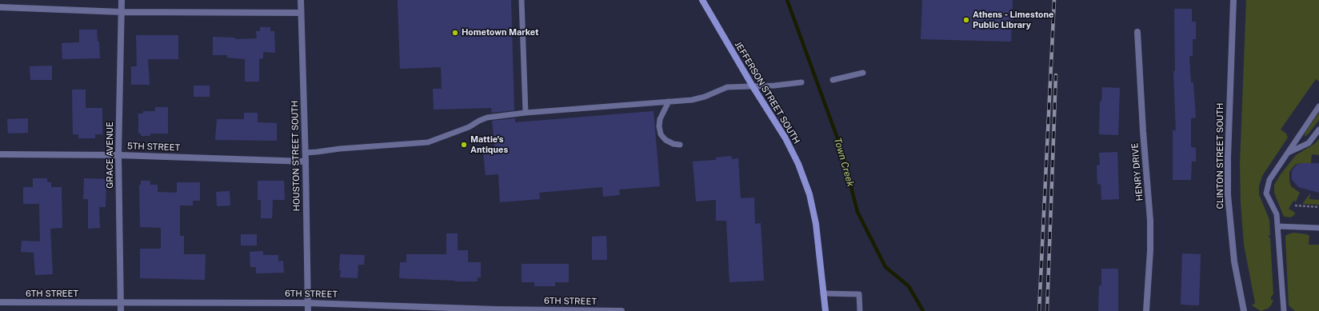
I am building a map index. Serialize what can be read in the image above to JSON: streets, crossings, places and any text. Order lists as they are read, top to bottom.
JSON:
{
  "streets": {
    "main road": ["JEFFERSON STREET SOUTH"],
    "street": [
      "5TH STREET",
      "GRACE AVENUE",
      "HOUSTON STREET SOUTH",
      "CLINTON STREET SOUTH",
      "HENRY DRIVE",
      "6TH STREET"
    ]
  },
  "crossings": [
    ["5TH STREET", "GRACE AVENUE"],
    ["5TH STREET", "HOUSTON STREET SOUTH"],
    ["GRACE AVENUE", "6TH STREET"],
    ["HOUSTON STREET SOUTH", "6TH STREET"]
  ],
  "water": ["Town Creek"],
  "places": ["Athens - Limestone Public Library", "Hometown Market", "Mattie's Antiques"]
}
